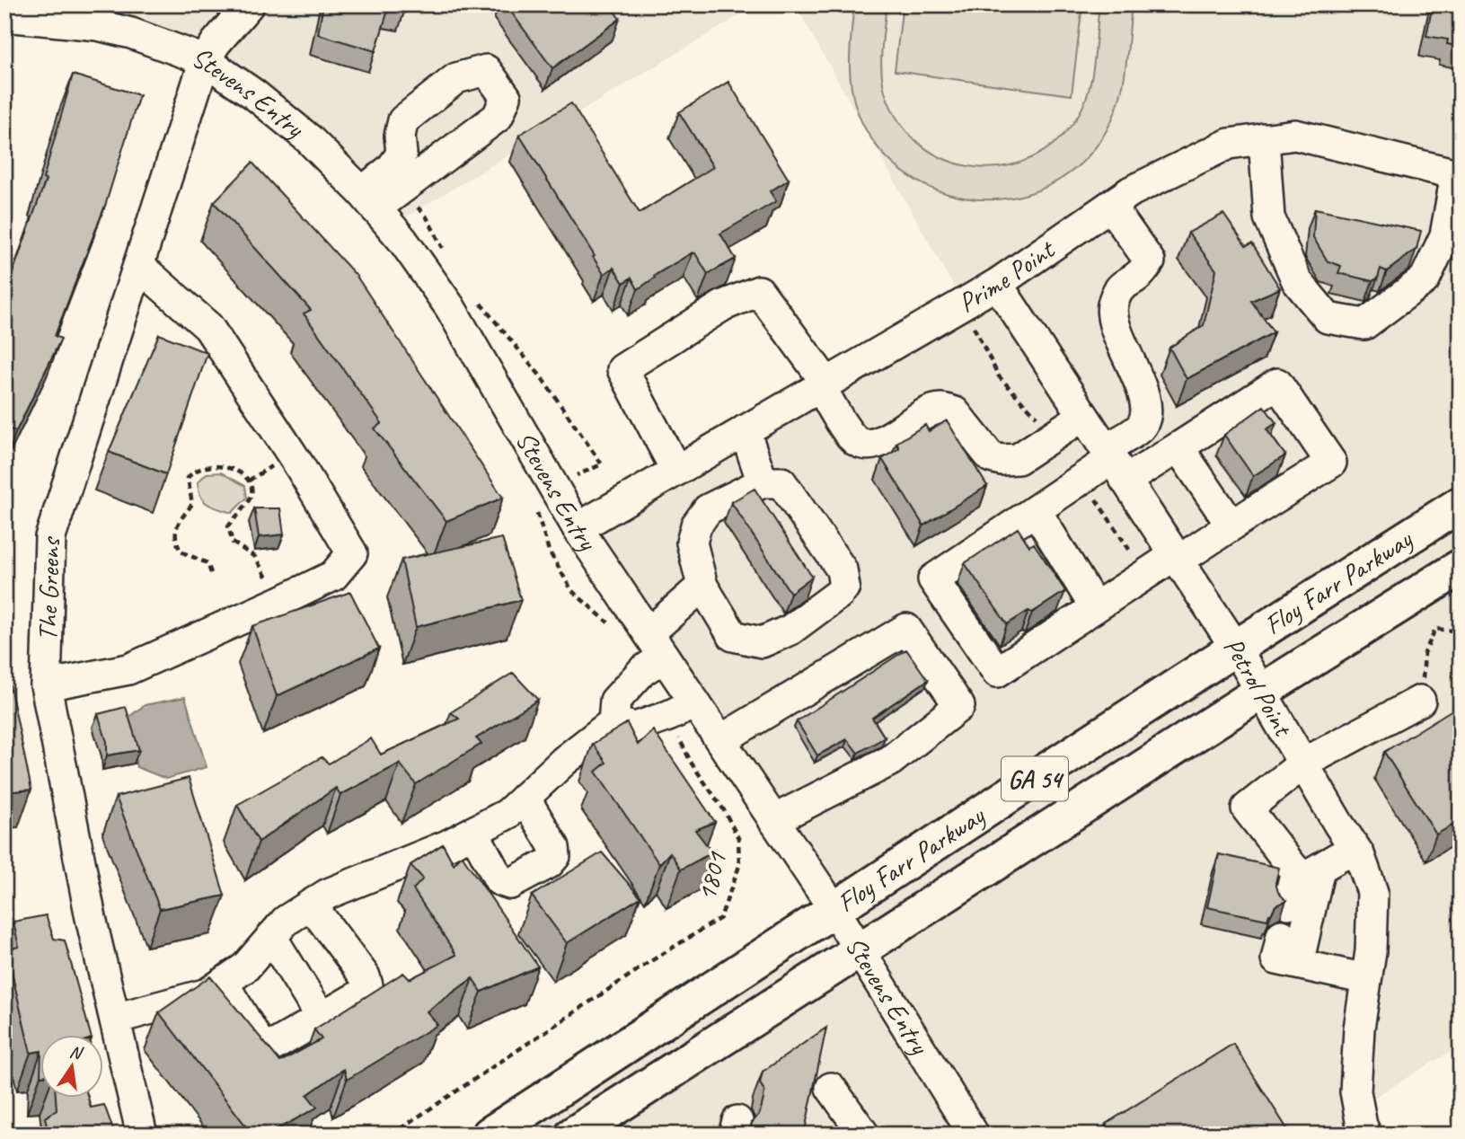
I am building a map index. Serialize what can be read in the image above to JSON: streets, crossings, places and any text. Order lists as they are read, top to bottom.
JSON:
{
  "streets": {
    "main road": ["Floy Farr Parkway", "GA 54"],
    "street": [
      "Stevens Entry",
      "Prime Point",
      "The Greens",
      "Petrol Point"
    ],
    "path": ["1801"]
  },
  "crossings": [
    ["Stevens Entry", "Prime Point"],
    ["Stevens Entry", "Floy Farr Parkway"],
    ["Stevens Entry", "The Greens"],
    ["Prime Point", "Petrol Point"],
    ["Floy Farr Parkway", "Petrol Point"]
  ],
  "north": "top"
}
